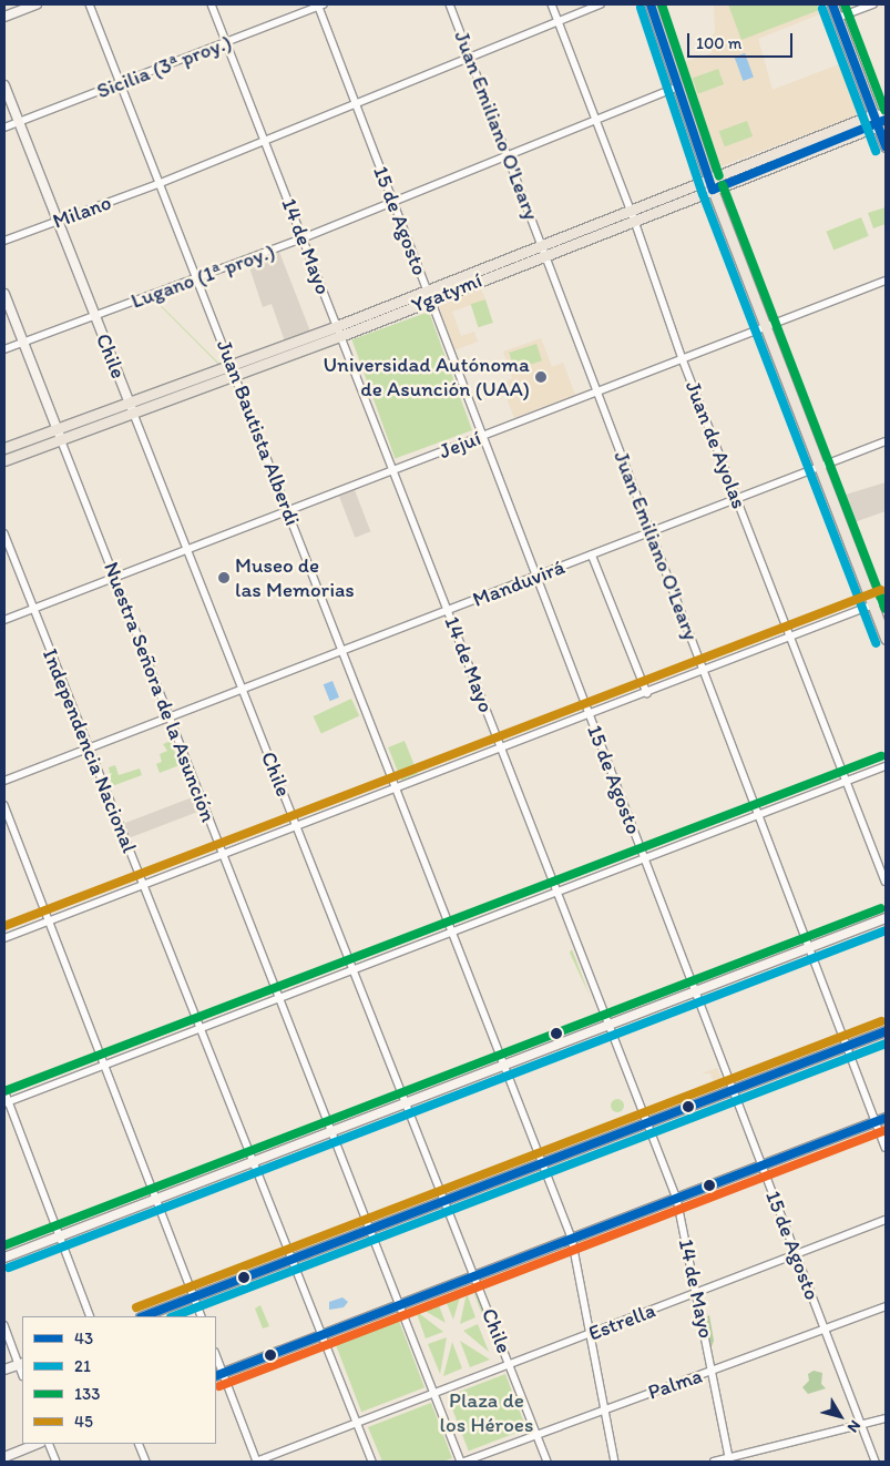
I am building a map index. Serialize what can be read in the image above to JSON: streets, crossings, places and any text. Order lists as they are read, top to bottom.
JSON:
{
  "streets": {
    "main road": ["Ygatymí"],
    "street": [
      "Sicilia (3ª proy.)",
      "Juan Emiliano O'Leary",
      "Milano",
      "15 de Agosto",
      "14 de Mayo",
      "Lugano (1ª proy.)",
      "Chile",
      "Juan Bautista Alberdi",
      "Jejuí",
      "Juan de Ayolas",
      "Manduvirá",
      "Nuestra Señora de la Asunción",
      "Independencia Nacional",
      "Estrella",
      "Palma"
    ]
  },
  "crossings": [
    ["Sicilia (3ª proy.)", "15 de Agosto"],
    ["Sicilia (3ª proy.)", "14 de Mayo"],
    ["Sicilia (3ª proy.)", "Chile"],
    ["Sicilia (3ª proy.)", "Juan Bautista Alberdi"],
    ["Juan Emiliano O'Leary", "Milano"],
    ["Juan Emiliano O'Leary", "Lugano (1ª proy.)"],
    ["Juan Emiliano O'Leary", "Ygatymí"],
    ["Juan Emiliano O'Leary", "Jejuí"],
    ["Juan Emiliano O'Leary", "Manduvirá"],
    ["Milano", "15 de Agosto"],
    ["Milano", "14 de Mayo"],
    ["Milano", "Chile"],
    ["Milano", "Juan Bautista Alberdi"],
    ["Milano", "Juan de Ayolas"],
    ["15 de Agosto", "Lugano (1ª proy.)"],
    ["15 de Agosto", "Ygatymí"],
    ["15 de Agosto", "Jejuí"],
    ["15 de Agosto", "Manduvirá"],
    ["15 de Agosto", "Estrella"],
    ["15 de Agosto", "Palma"],
    ["14 de Mayo", "Lugano (1ª proy.)"],
    ["14 de Mayo", "Ygatymí"],
    ["14 de Mayo", "Jejuí"],
    ["14 de Mayo", "Manduvirá"],
    ["14 de Mayo", "Estrella"],
    ["14 de Mayo", "Palma"],
    ["Lugano (1ª proy.)", "Chile"],
    ["Lugano (1ª proy.)", "Juan Bautista Alberdi"],
    ["Lugano (1ª proy.)", "Juan de Ayolas"],
    ["Lugano (1ª proy.)", "Nuestra Señora de la Asunción"],
    ["Ygatymí", "Chile"],
    ["Ygatymí", "Juan Bautista Alberdi"],
    ["Ygatymí", "Juan de Ayolas"],
    ["Ygatymí", "Nuestra Señora de la Asunción"],
    ["Chile", "Jejuí"],
    ["Chile", "Manduvirá"],
    ["Chile", "Estrella"],
    ["Chile", "Palma"],
    ["Juan Bautista Alberdi", "Jejuí"],
    ["Juan Bautista Alberdi", "Manduvirá"],
    ["Juan Bautista Alberdi", "Estrella"],
    ["Juan Bautista Alberdi", "Palma"],
    ["Jejuí", "Juan de Ayolas"],
    ["Jejuí", "Nuestra Señora de la Asunción"],
    ["Jejuí", "Independencia Nacional"],
    ["Juan de Ayolas", "Manduvirá"],
    ["Manduvirá", "Nuestra Señora de la Asunción"],
    ["Manduvirá", "Independencia Nacional"],
    ["Nuestra Señora de la Asunción", "Estrella"],
    ["Nuestra Señora de la Asunción", "Palma"],
    ["Independencia Nacional", "Estrella"]
  ],
  "parks": ["Plaza de los Héroes"],
  "places": ["Universidad Autónoma de Asunción (UAA)", "Museo de las Memorias"],
  "lines": [
    "transit line 43",
    "transit line 133",
    "transit line 21",
    "transit line 45"
  ],
  "legend": [
    "43",
    "21",
    "133",
    "45"
  ],
  "scale_bar": "100 m",
  "north": "bottom right"
}
